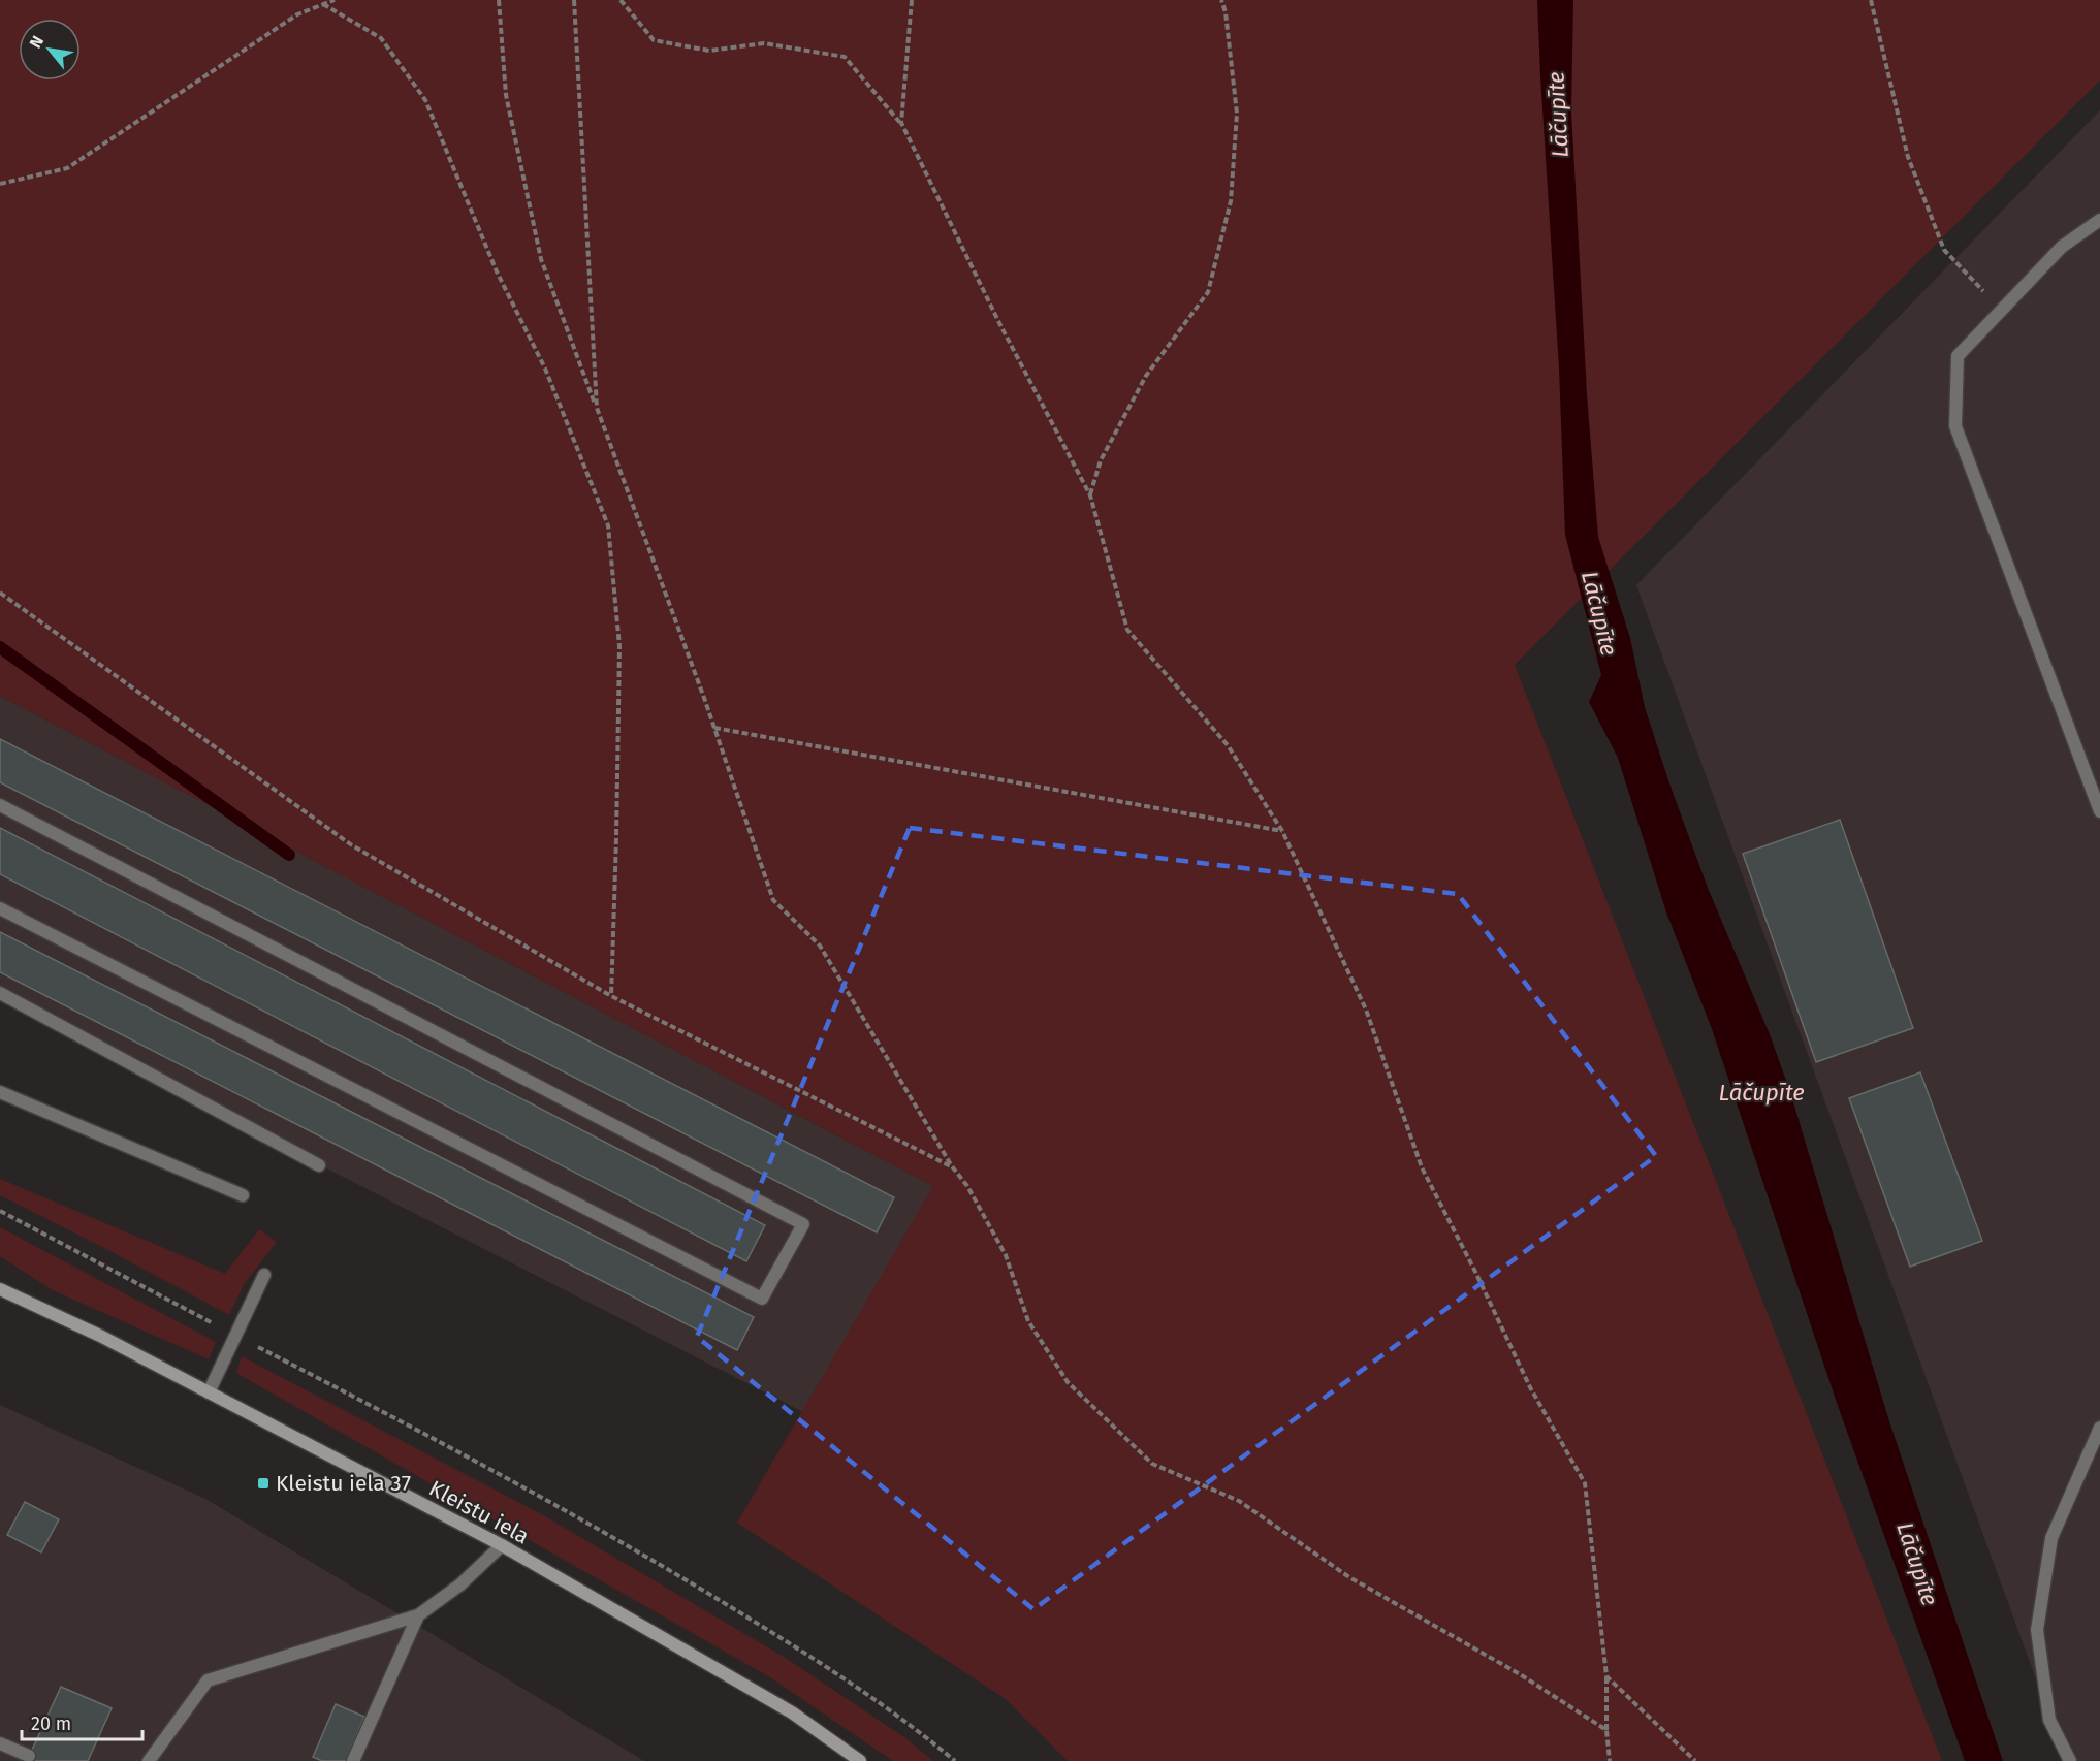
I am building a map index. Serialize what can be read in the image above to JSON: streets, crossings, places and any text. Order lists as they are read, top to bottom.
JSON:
{
  "streets": {
    "main road": ["Kleistu iela"]
  },
  "water": ["Lāčupīte"],
  "places": {
    "transit": ["Kleistu iela 37"]
  },
  "scale_bar": "20 m",
  "north": "top left"
}
